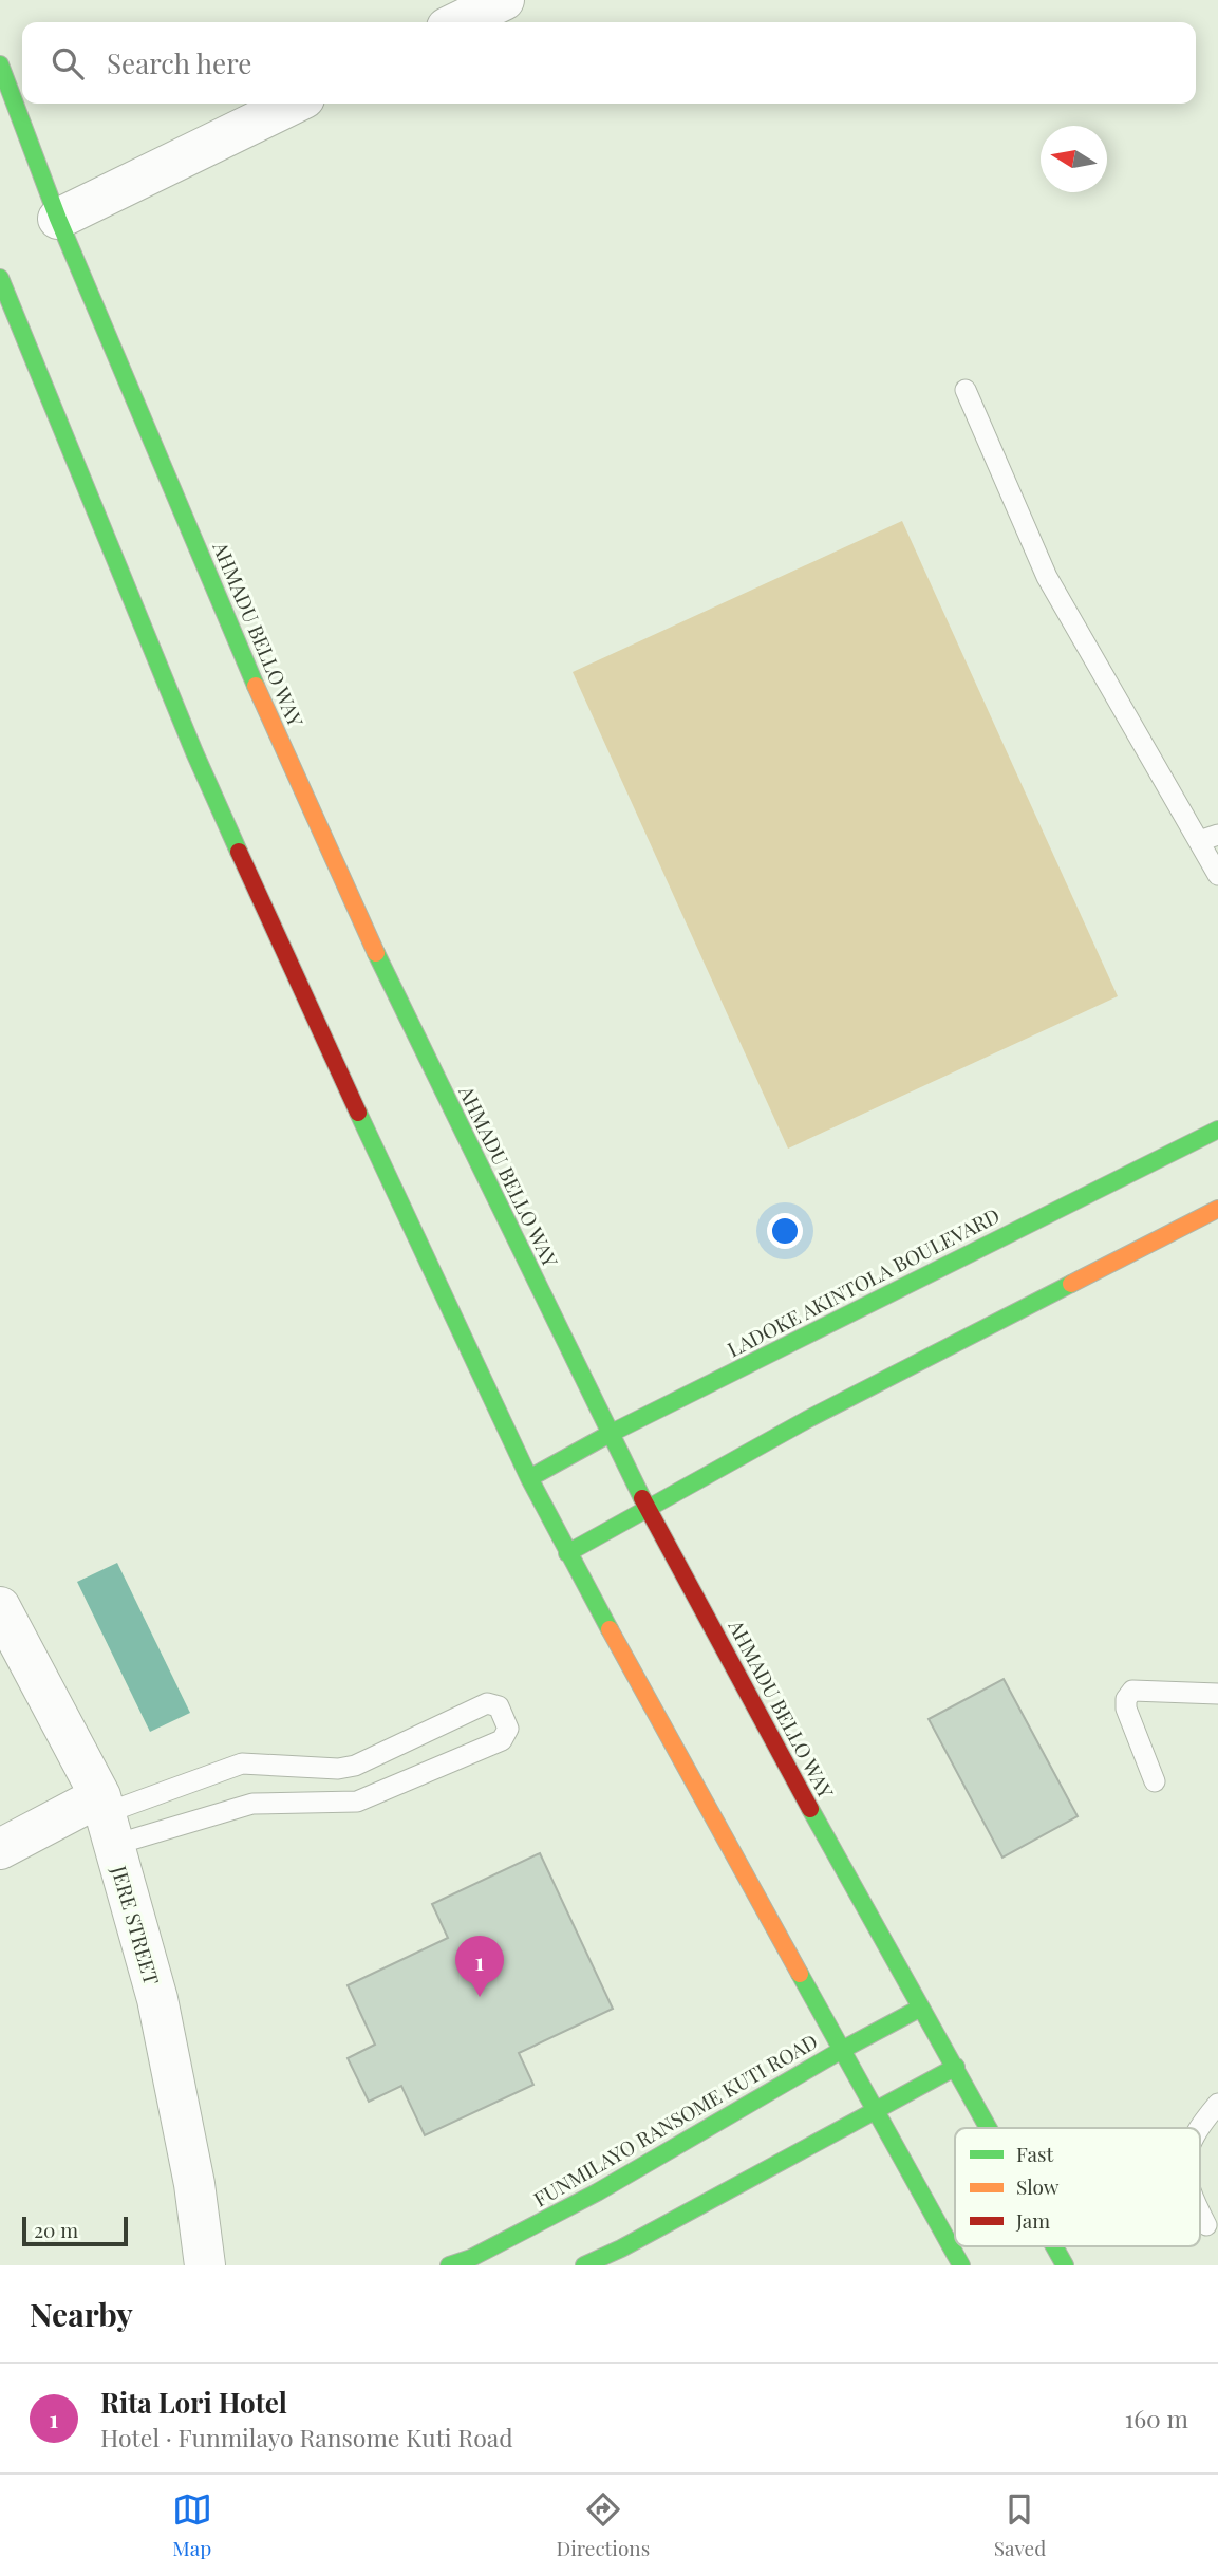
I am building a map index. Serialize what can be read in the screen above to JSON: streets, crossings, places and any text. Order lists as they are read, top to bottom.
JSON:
{
  "streets": {
    "main road": ["AHMADU BELLO WAY", "LADOKE AKINTOLA BOULEVARD", "FUNMILAYO RANSOME KUTI ROAD"],
    "street": ["JERE STREET"]
  },
  "crossings": [
    ["AHMADU BELLO WAY", "LADOKE AKINTOLA BOULEVARD"],
    ["AHMADU BELLO WAY", "FUNMILAYO RANSOME KUTI ROAD"]
  ],
  "legend": ["Fast", "Slow", "Jam"],
  "scale_bar": "20 m",
  "north": "left",
  "page": {
    "search": "Search here",
    "pins": "1",
    "scale": "20 m",
    "heading": "Nearby",
    "list": [
      {
        "mark": "1",
        "name": "Rita Lori Hotel",
        "note": "Hotel · Funmilayo Ransome Kuti Road",
        "value": "160 m"
      }
    ],
    "nav": ["Map", "Directions", "Saved"]
  }
}
